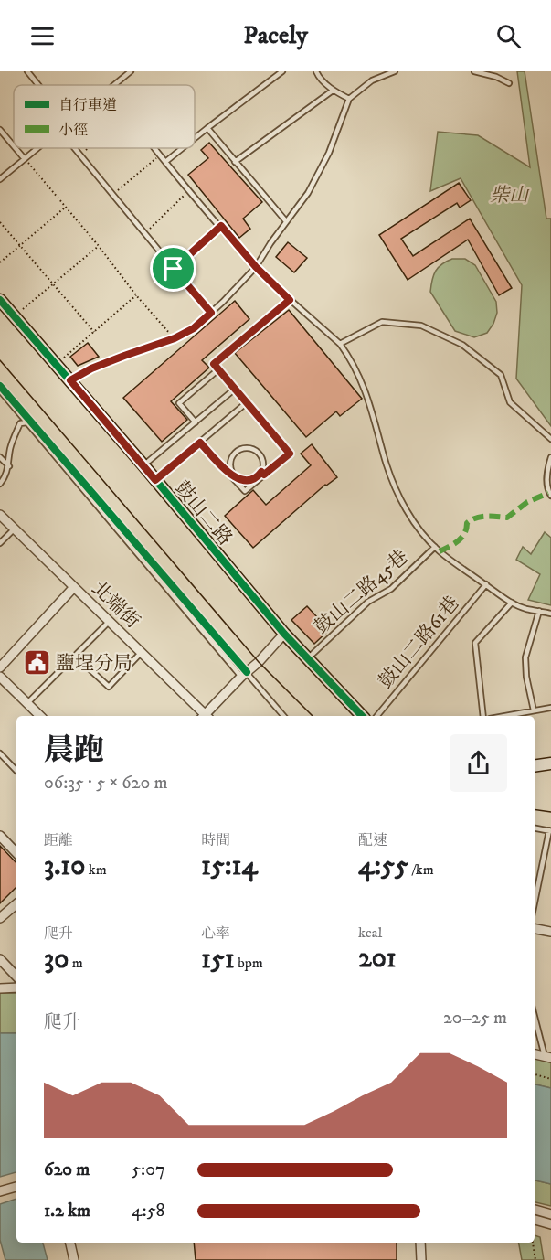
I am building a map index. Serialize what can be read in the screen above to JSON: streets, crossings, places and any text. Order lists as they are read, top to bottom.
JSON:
{
  "streets": {
    "street": ["鼓山二路", "北端街"],
    "lane": ["鼓山二路45巷", "鼓山二路61巷"]
  },
  "crossings": [
    ["鼓山二路", "鼓山二路45巷"]
  ],
  "parks": ["柴山"],
  "places": {
    "public building": ["鹽埕分局"]
  },
  "legend": ["自行車道", "小徑"],
  "page": {
    "header": "Pacely",
    "heading": ["晨跑", "06:35 · 5 × 620 m"],
    "stats": [
      ["距離", "3.10 km"],
      ["時間", "15:14"],
      ["配速", "4:55 /km"],
      ["爬升", "30 m"],
      ["心率", "151 bpm"],
      ["kcal", "201"]
    ],
    "chart": ["爬升", "20–25 m"],
    "list": [
      {
        "name": "620 m",
        "note": "5:07"
      },
      {
        "name": "1.2 km",
        "note": "4:58"
      }
    ]
  }
}
